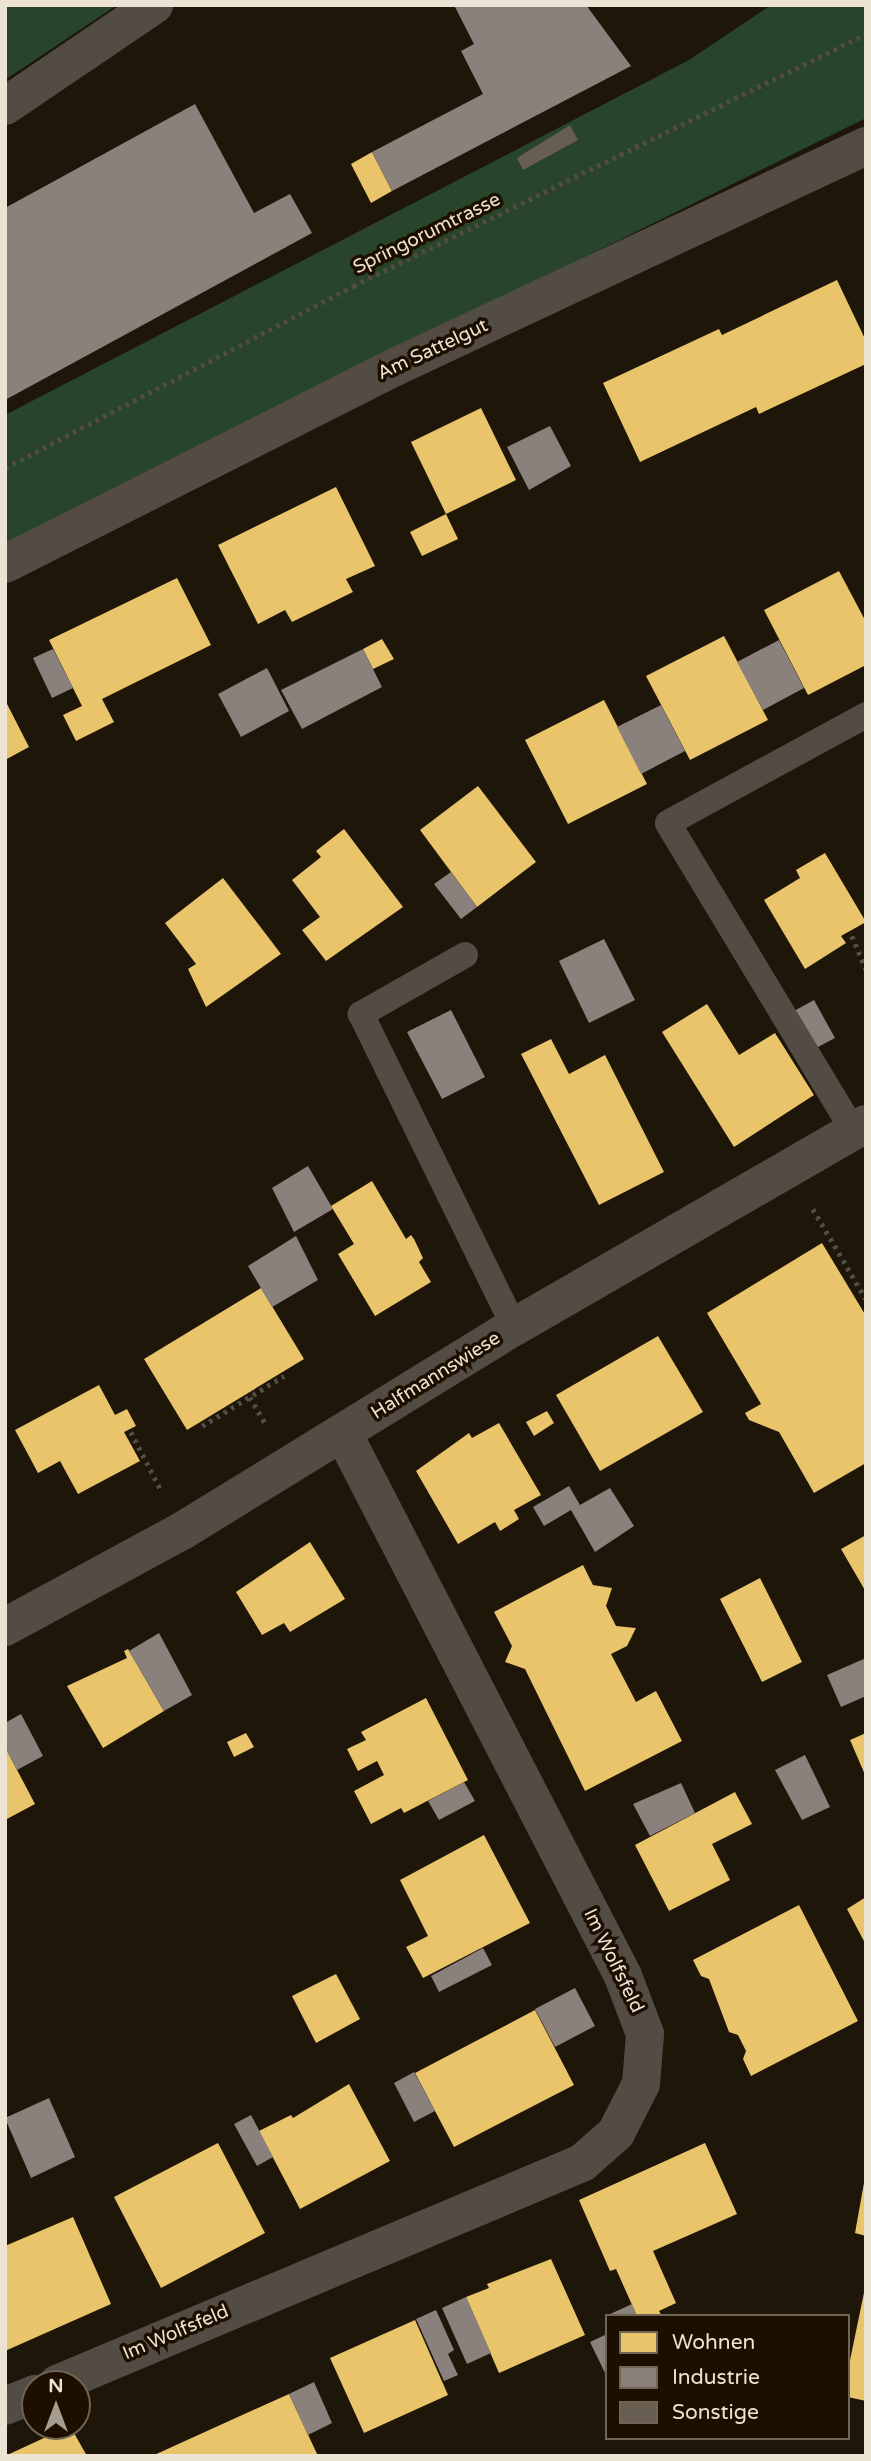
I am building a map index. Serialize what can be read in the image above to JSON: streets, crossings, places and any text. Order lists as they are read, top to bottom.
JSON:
{
  "streets": {
    "street": ["Am Sattelgut", "Halfmannswiese", "Im Wolfsfeld"],
    "path": ["Springorumtrasse"]
  },
  "crossings": [
    ["Halfmannswiese", "Im Wolfsfeld"]
  ],
  "legend": ["Wohnen", "Industrie", "Sonstige"],
  "north": "top"
}
